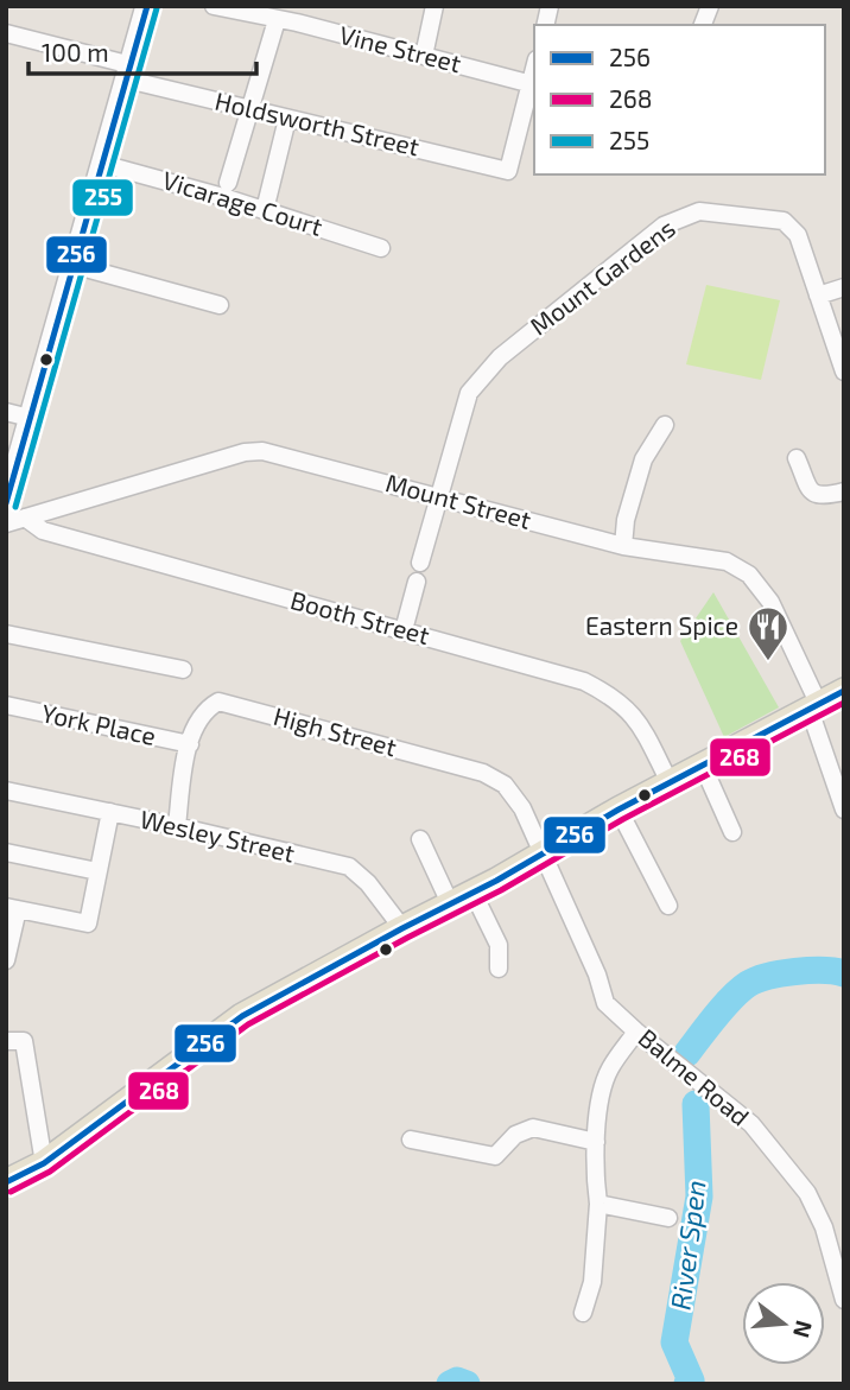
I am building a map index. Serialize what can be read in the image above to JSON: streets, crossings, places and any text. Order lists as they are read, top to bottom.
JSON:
{
  "streets": {
    "street": [
      "Vine Street",
      "Holdsworth Street",
      "Vicarage Court",
      "Mount Gardens",
      "Mount Street",
      "Booth Street",
      "York Place",
      "High Street",
      "Wesley Street",
      "Balme Road"
    ]
  },
  "crossings": [
    ["Vine Street", "Holdsworth Street"],
    ["Mount Gardens", "Mount Street"],
    ["Mount Street", "Booth Street"],
    ["York Place", "High Street"],
    ["High Street", "Wesley Street"],
    ["High Street", "Balme Road"]
  ],
  "water": ["River Spen"],
  "places": {
    "restaurant": ["Eastern Spice"]
  },
  "lines": ["transit line 256", "transit line 255", "transit line 268"],
  "legend": ["256", "268", "255"],
  "scale_bar": "100 m",
  "north": "right"
}
